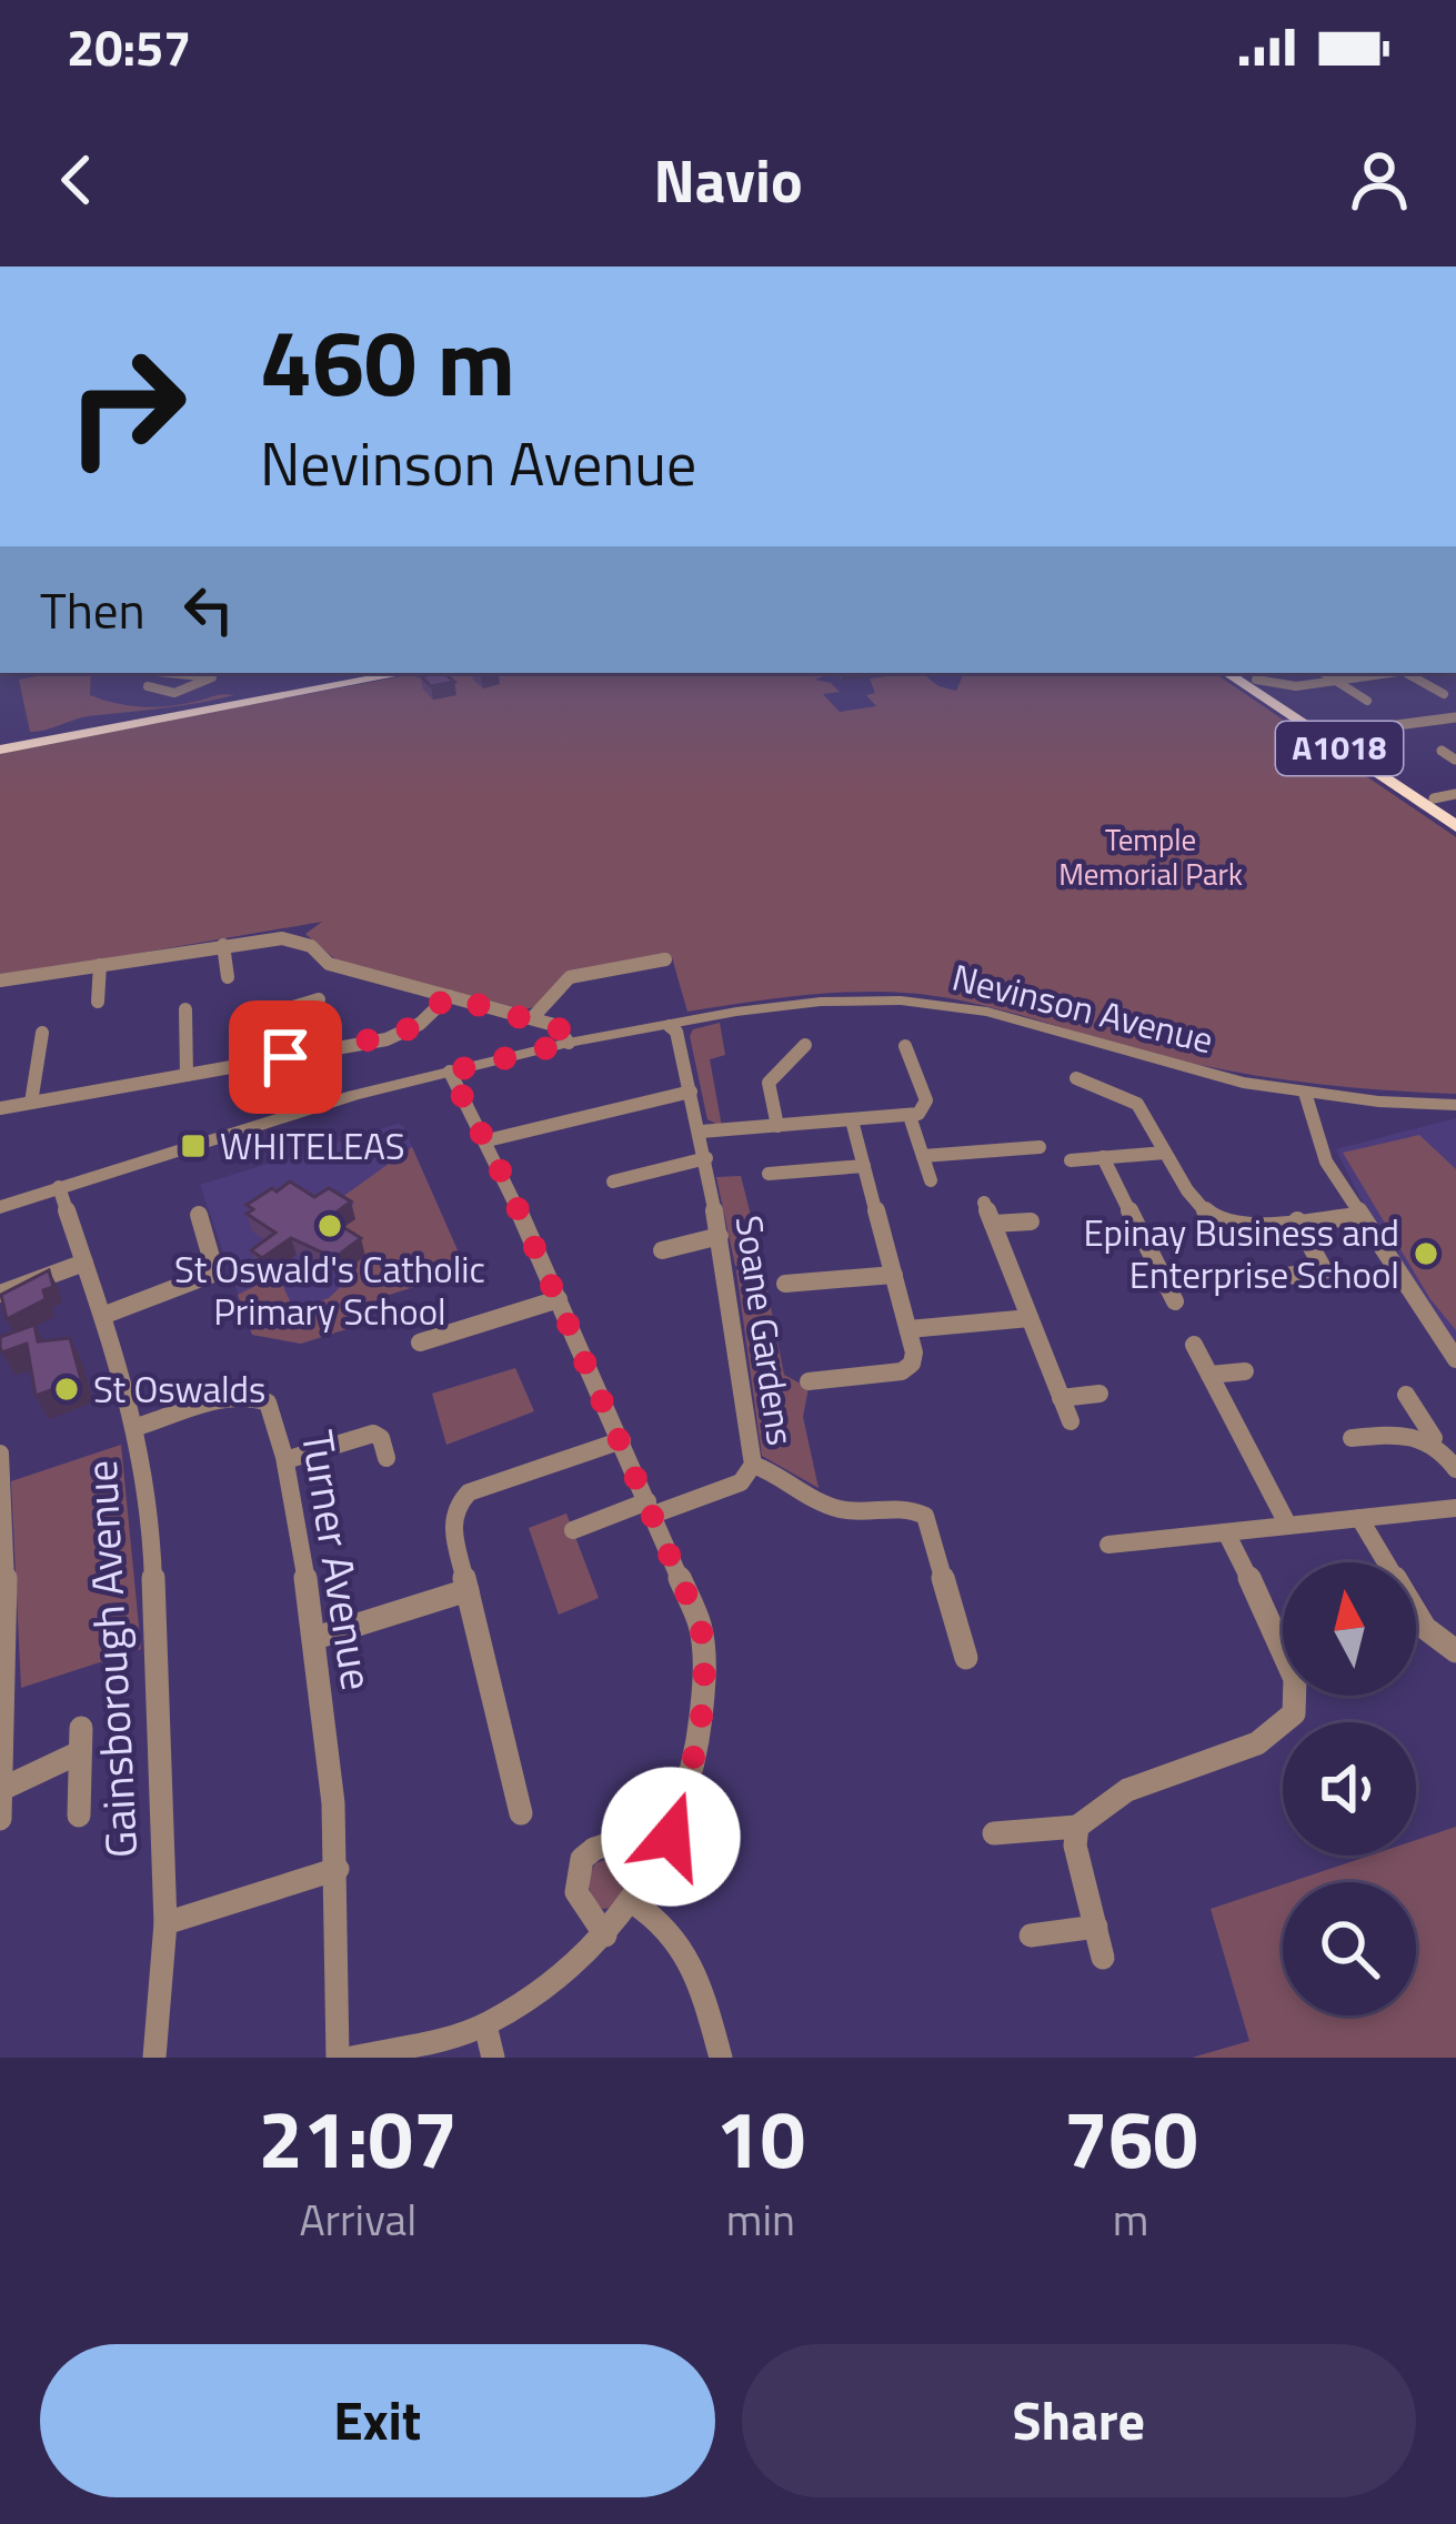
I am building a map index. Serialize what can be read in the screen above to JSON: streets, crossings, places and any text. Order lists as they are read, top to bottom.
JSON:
{
  "streets": {
    "highway": ["A1018"],
    "street": [
      "Nevinson Avenue",
      "Soane Gardens",
      "Turner Avenue",
      "Gainsborough Avenue"
    ]
  },
  "crossings": [
    ["Nevinson Avenue", "Soane Gardens"],
    ["Nevinson Avenue", "Gainsborough Avenue"],
    ["Turner Avenue", "Gainsborough Avenue"]
  ],
  "parks": ["Temple Memorial Park"],
  "places": {
    "transit": ["WHITELEAS"],
    "other": ["St Oswald's Catholic Primary School", "Epinay Business and Enterprise School", "St Oswalds"]
  },
  "north": "top",
  "page": {
    "status": "20:57",
    "header": "Navio",
    "turn": ["460 m", "Nevinson Avenue"],
    "then": "Then",
    "eta": [
      "21:07",
      "Arrival",
      "10",
      "min",
      "760",
      "m"
    ],
    "buttons": ["Exit", "Share"]
  }
}
